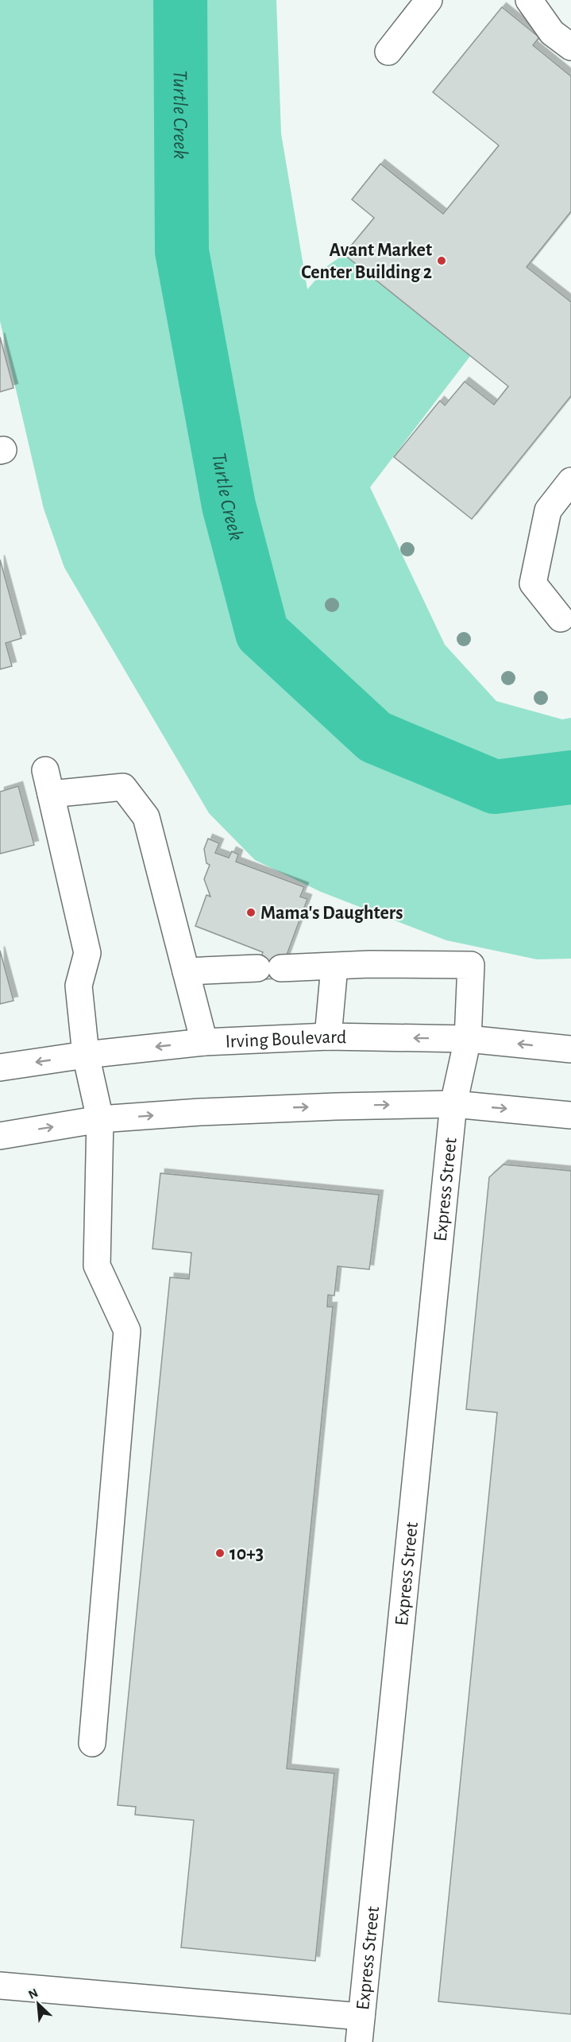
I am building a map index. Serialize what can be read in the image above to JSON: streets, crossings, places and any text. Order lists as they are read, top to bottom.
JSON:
{
  "streets": {
    "main road": ["Irving Boulevard", "Express Street"]
  },
  "crossings": [
    ["Irving Boulevard", "Express Street"]
  ],
  "water": ["Turtle Creek"],
  "places": ["Avant Market Center Building 2", "Mama's Daughters", "10+3"],
  "north": "top left"
}
